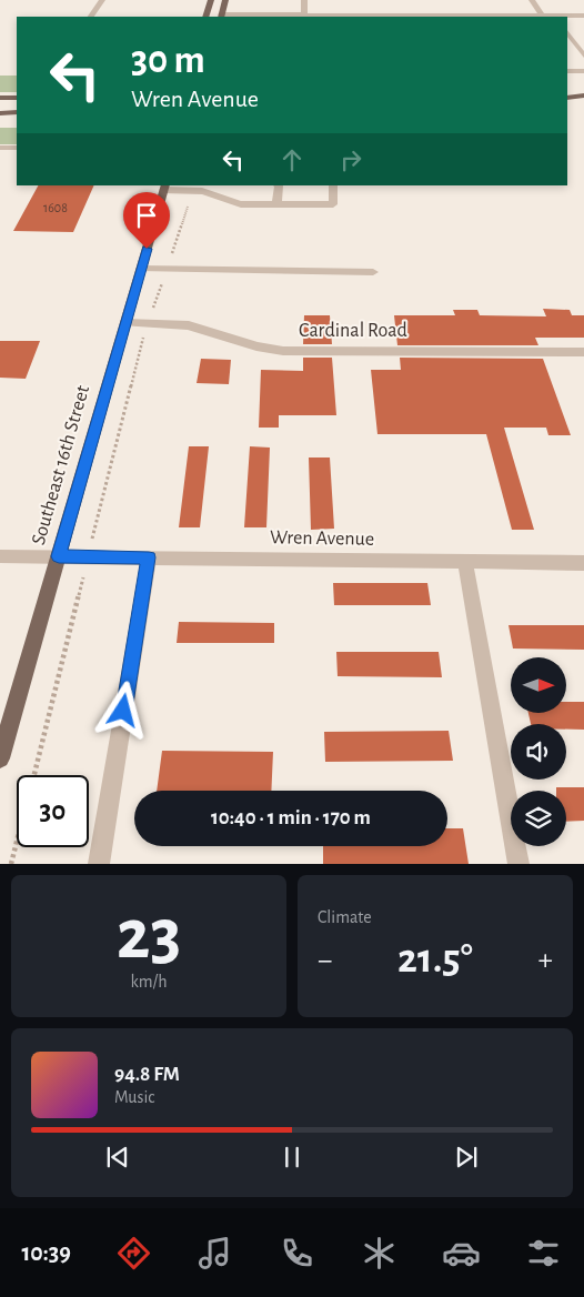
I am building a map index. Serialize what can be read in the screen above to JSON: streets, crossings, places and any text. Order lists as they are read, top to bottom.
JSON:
{
  "streets": {
    "main road": ["Southeast 16th Street"],
    "street": ["Cardinal Road", "Wren Avenue"]
  },
  "crossings": [
    ["Cardinal Road", "Southeast 16th Street"],
    ["Southeast 16th Street", "Wren Avenue"]
  ],
  "house_numbers": ["1608"],
  "north": "right",
  "page": {
    "turn": ["30 m", "Wren Avenue"],
    "limit": "30",
    "trip": "10:40 · 1 min · 170 m",
    "tile": [
      ["23", "km/h"],
      "Climate"
    ],
    "heat": ["−", "21.5°", "+"],
    "song": ["94.8 FM", "Music"],
    "tabs": "10:39"
  }
}
